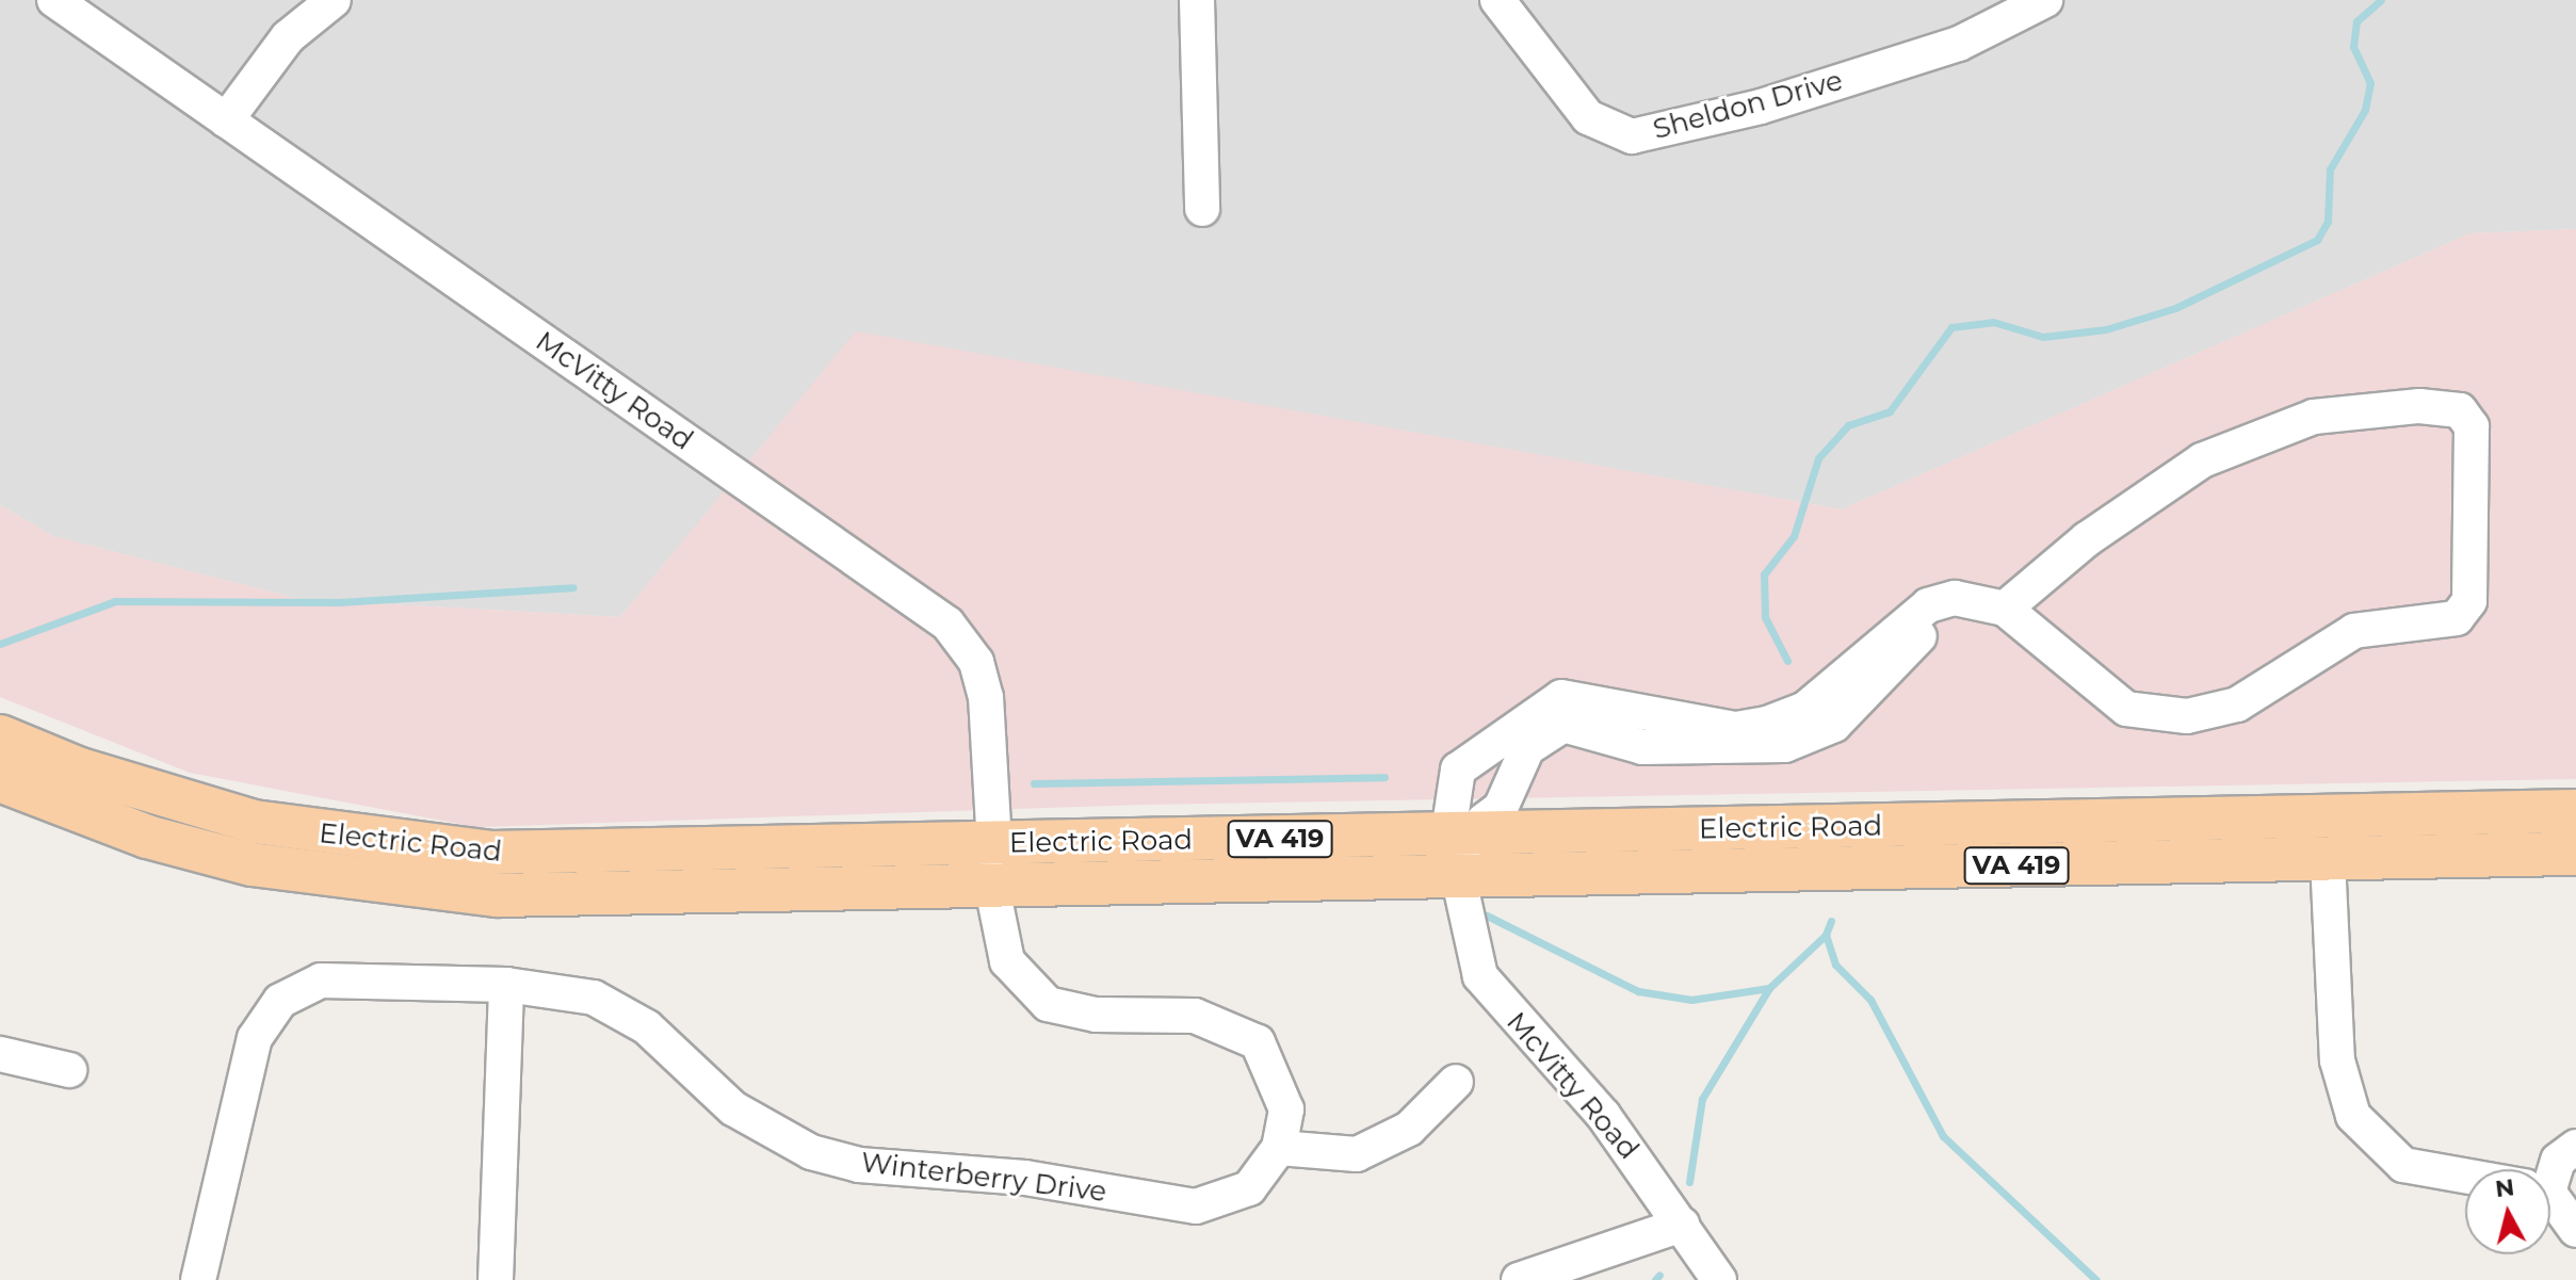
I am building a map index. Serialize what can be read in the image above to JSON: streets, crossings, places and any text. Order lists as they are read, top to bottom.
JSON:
{
  "streets": {
    "main road": ["Electric Road", "VA 419"],
    "street": ["Sheldon Drive", "McVitty Road", "Winterberry Drive"]
  },
  "crossings": [
    ["McVitty Road", "Electric Road"]
  ],
  "north": "top"
}
